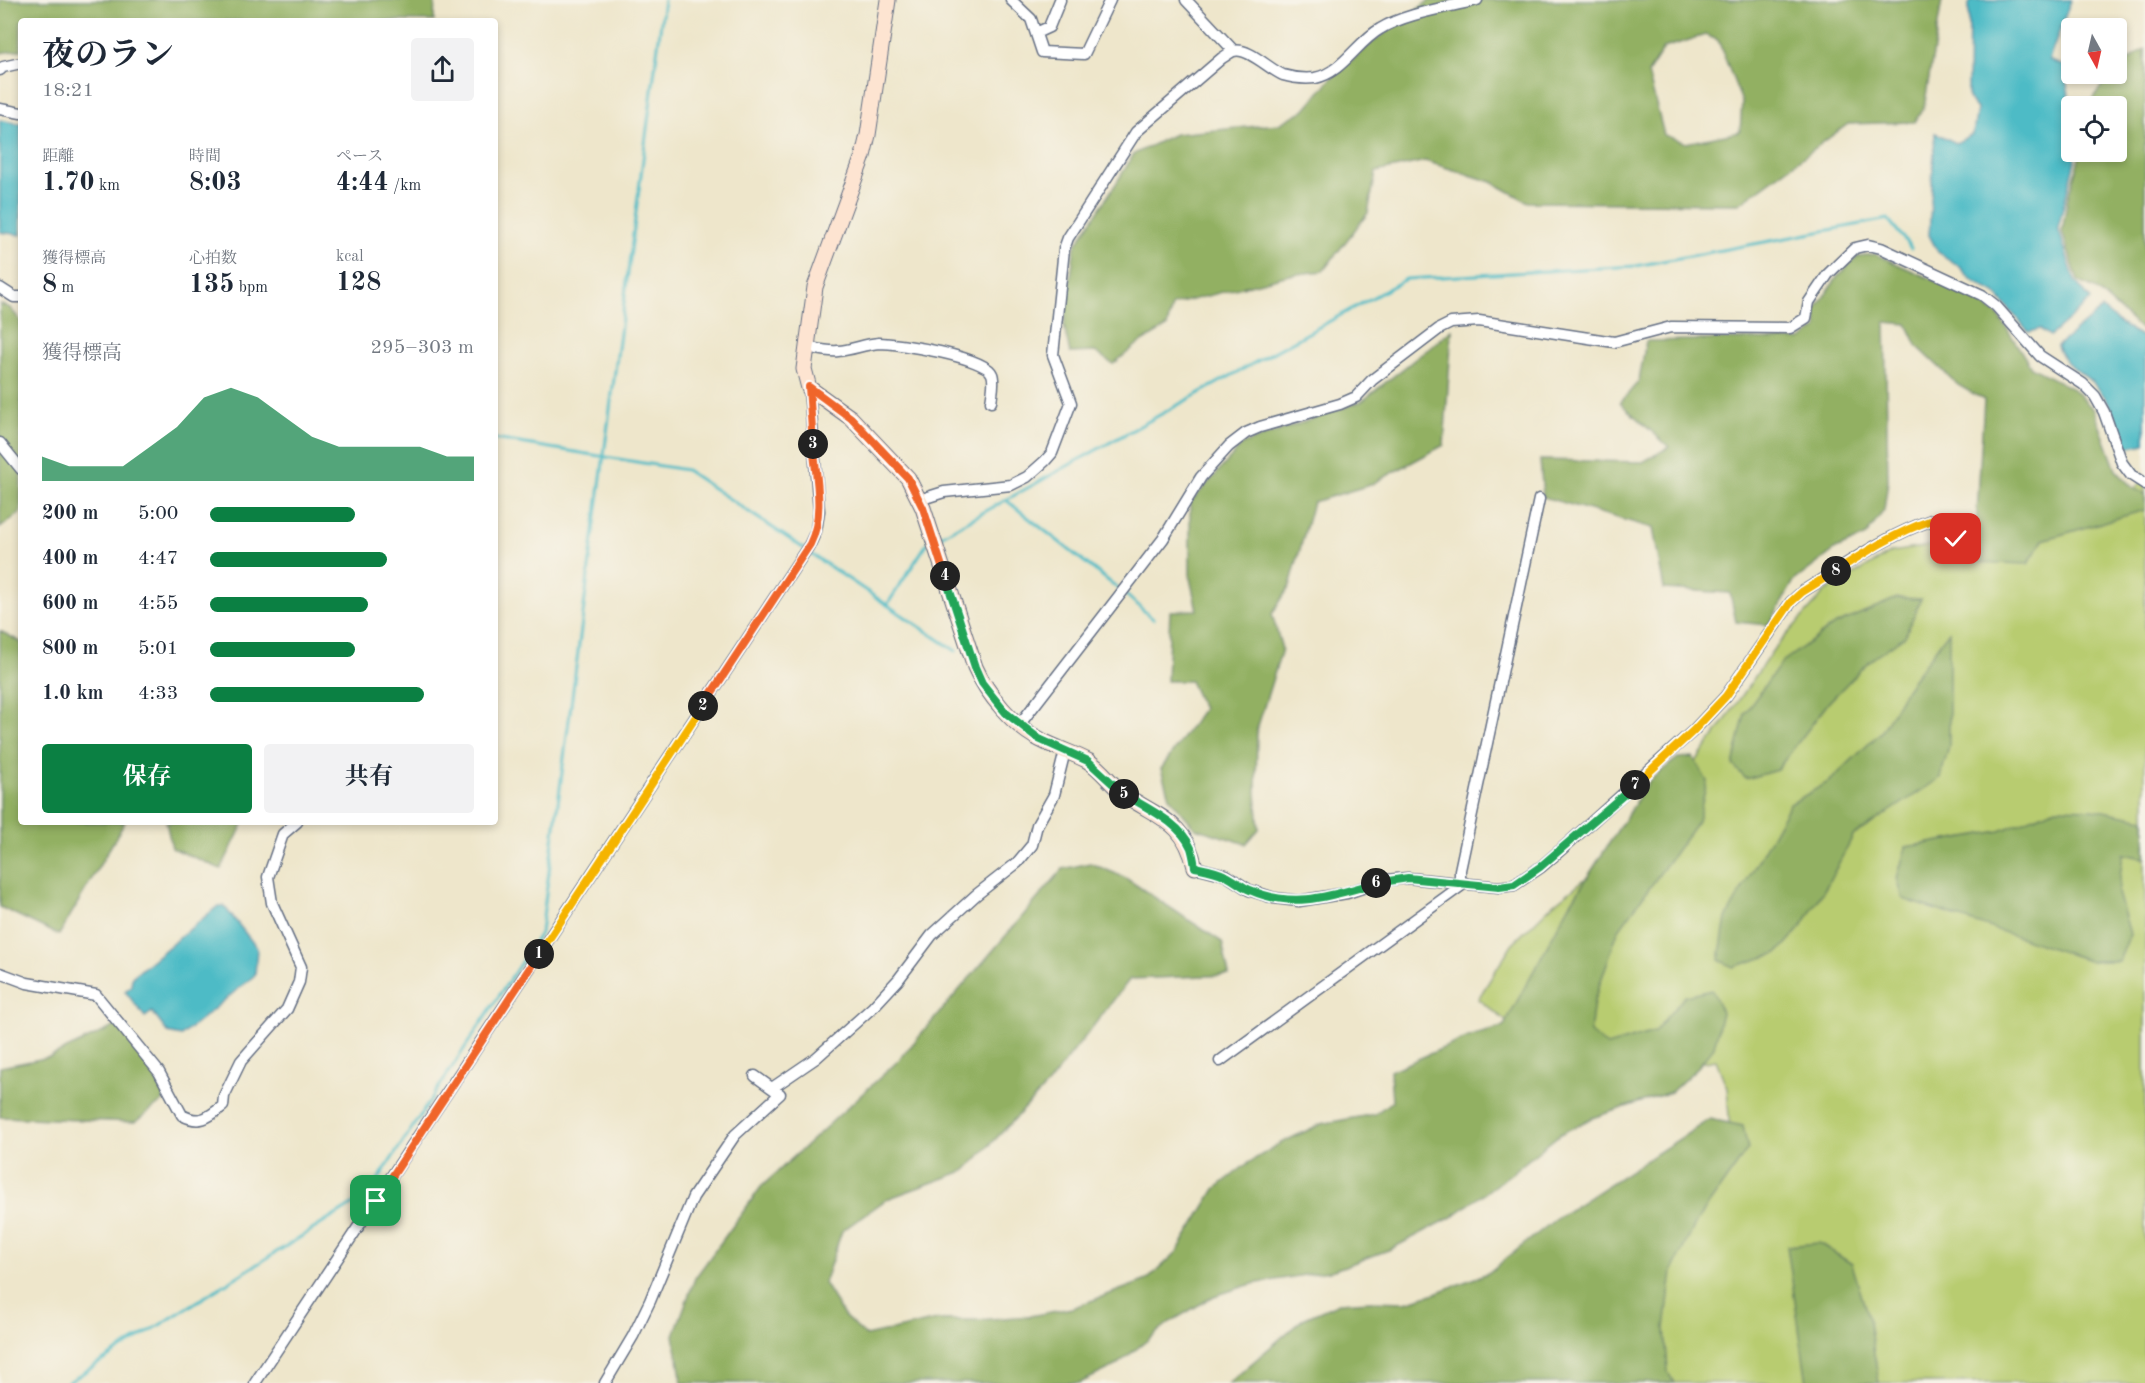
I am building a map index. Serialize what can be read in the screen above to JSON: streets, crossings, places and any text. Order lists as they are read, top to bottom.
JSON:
{
  "north": "bottom",
  "page": {
    "heading": ["夜のラン", "18:21"],
    "stats": [
      ["距離", "1.70 km"],
      ["時間", "8:03"],
      ["ペース", "4:44 /km"],
      ["獲得標高", "8 m"],
      ["心拍数", "135 bpm"],
      ["kcal", "128"]
    ],
    "chart": ["獲得標高", "295–303 m"],
    "pins": [
      "3",
      "8",
      "4",
      "2",
      "7",
      "5",
      "6",
      "1"
    ],
    "list": [
      {
        "name": "200 m",
        "note": "5:00"
      },
      {
        "name": "400 m",
        "note": "4:47"
      },
      {
        "name": "600 m",
        "note": "4:55"
      },
      {
        "name": "800 m",
        "note": "5:01"
      },
      {
        "name": "1.0 km",
        "note": "4:33"
      }
    ],
    "buttons": ["保存", "共有"]
  }
}
